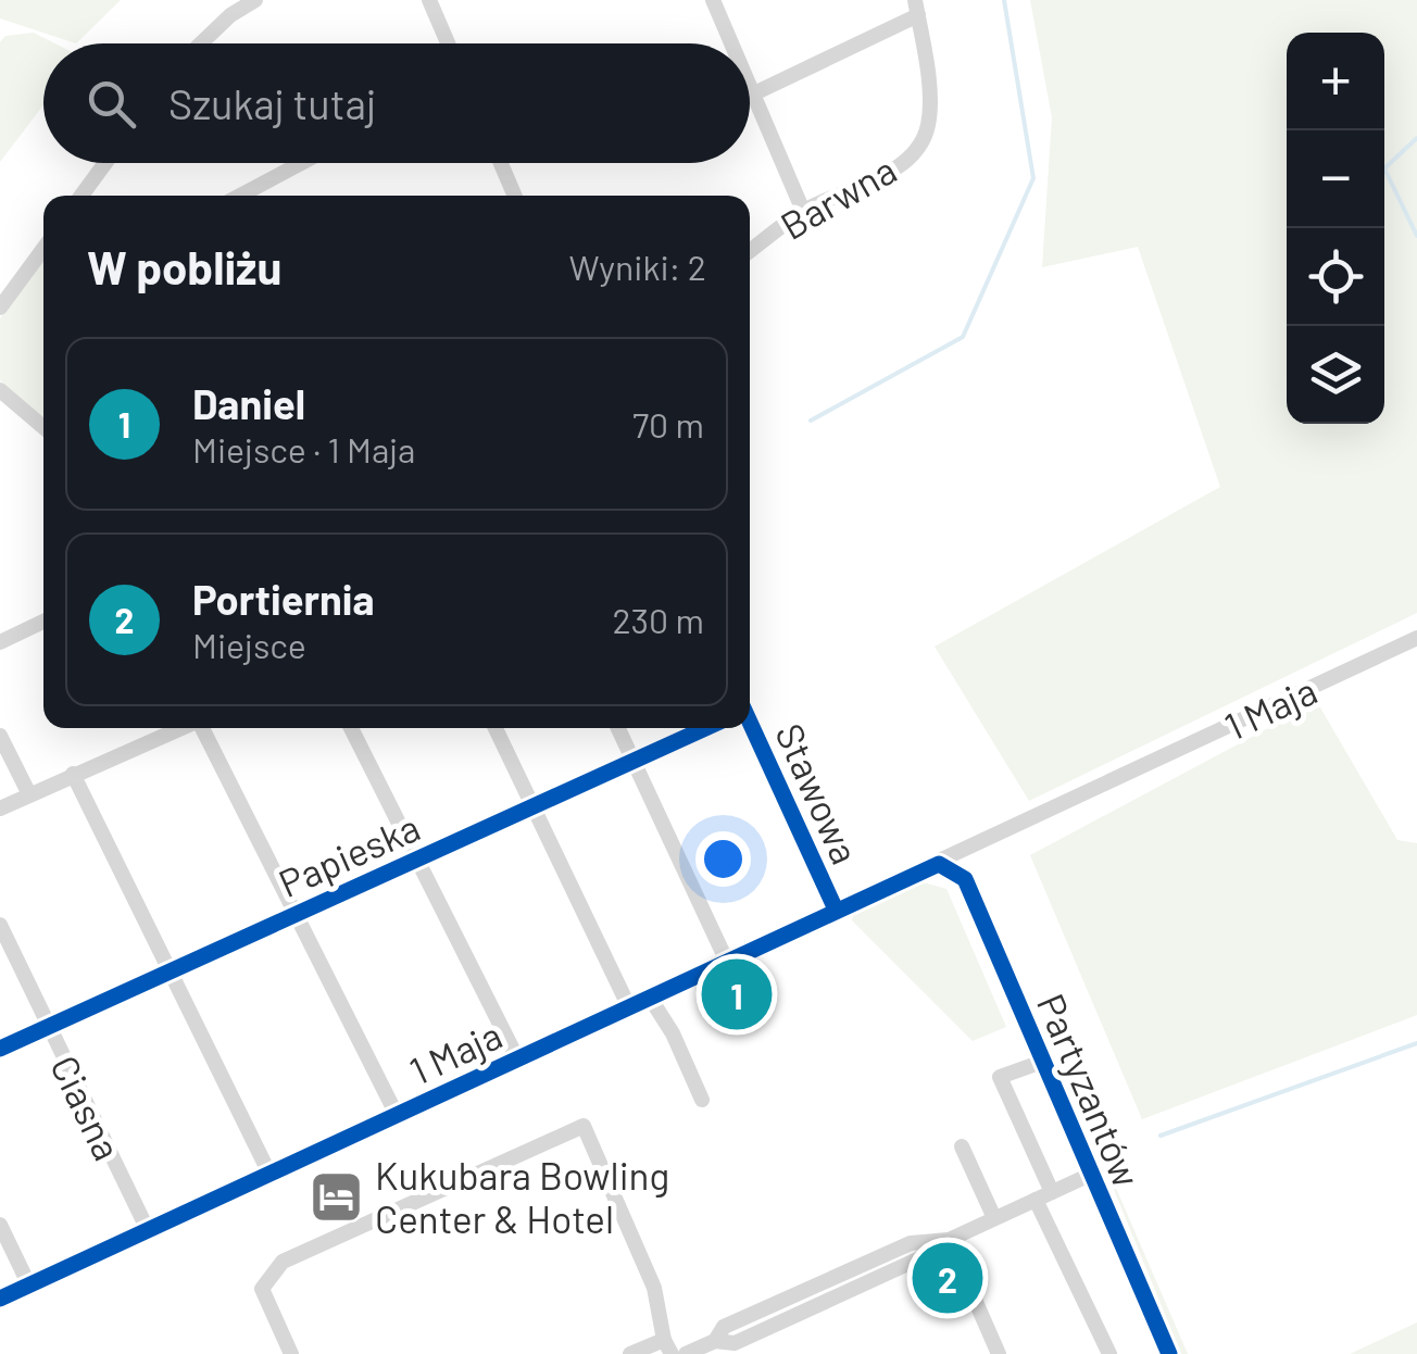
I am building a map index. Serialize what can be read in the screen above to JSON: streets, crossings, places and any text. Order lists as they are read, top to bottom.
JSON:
{
  "streets": {
    "street": [
      "Barwna",
      "1 Maja",
      "Stawowa",
      "Papieska",
      "Partyzantów",
      "Ciasna"
    ]
  },
  "crossings": [
    ["1 Maja", "Stawowa"],
    ["1 Maja", "Partyzantów"],
    ["1 Maja", "Ciasna"],
    ["Papieska", "Ciasna"]
  ],
  "places": {
    "hotel": ["Kukubara Bowling Center & Hotel"]
  },
  "page": {
    "map_buttons": ["+", "−"],
    "search": "Szukaj tutaj",
    "heading": ["W pobliżu", "Wyniki: 2"],
    "list": [
      {
        "mark": "1",
        "name": "Daniel",
        "note": "Miejsce · 1 Maja",
        "value": "70 m"
      },
      {
        "mark": "2",
        "name": "Portiernia",
        "note": "Miejsce",
        "value": "230 m"
      }
    ],
    "pins": ["1", "2"]
  }
}
